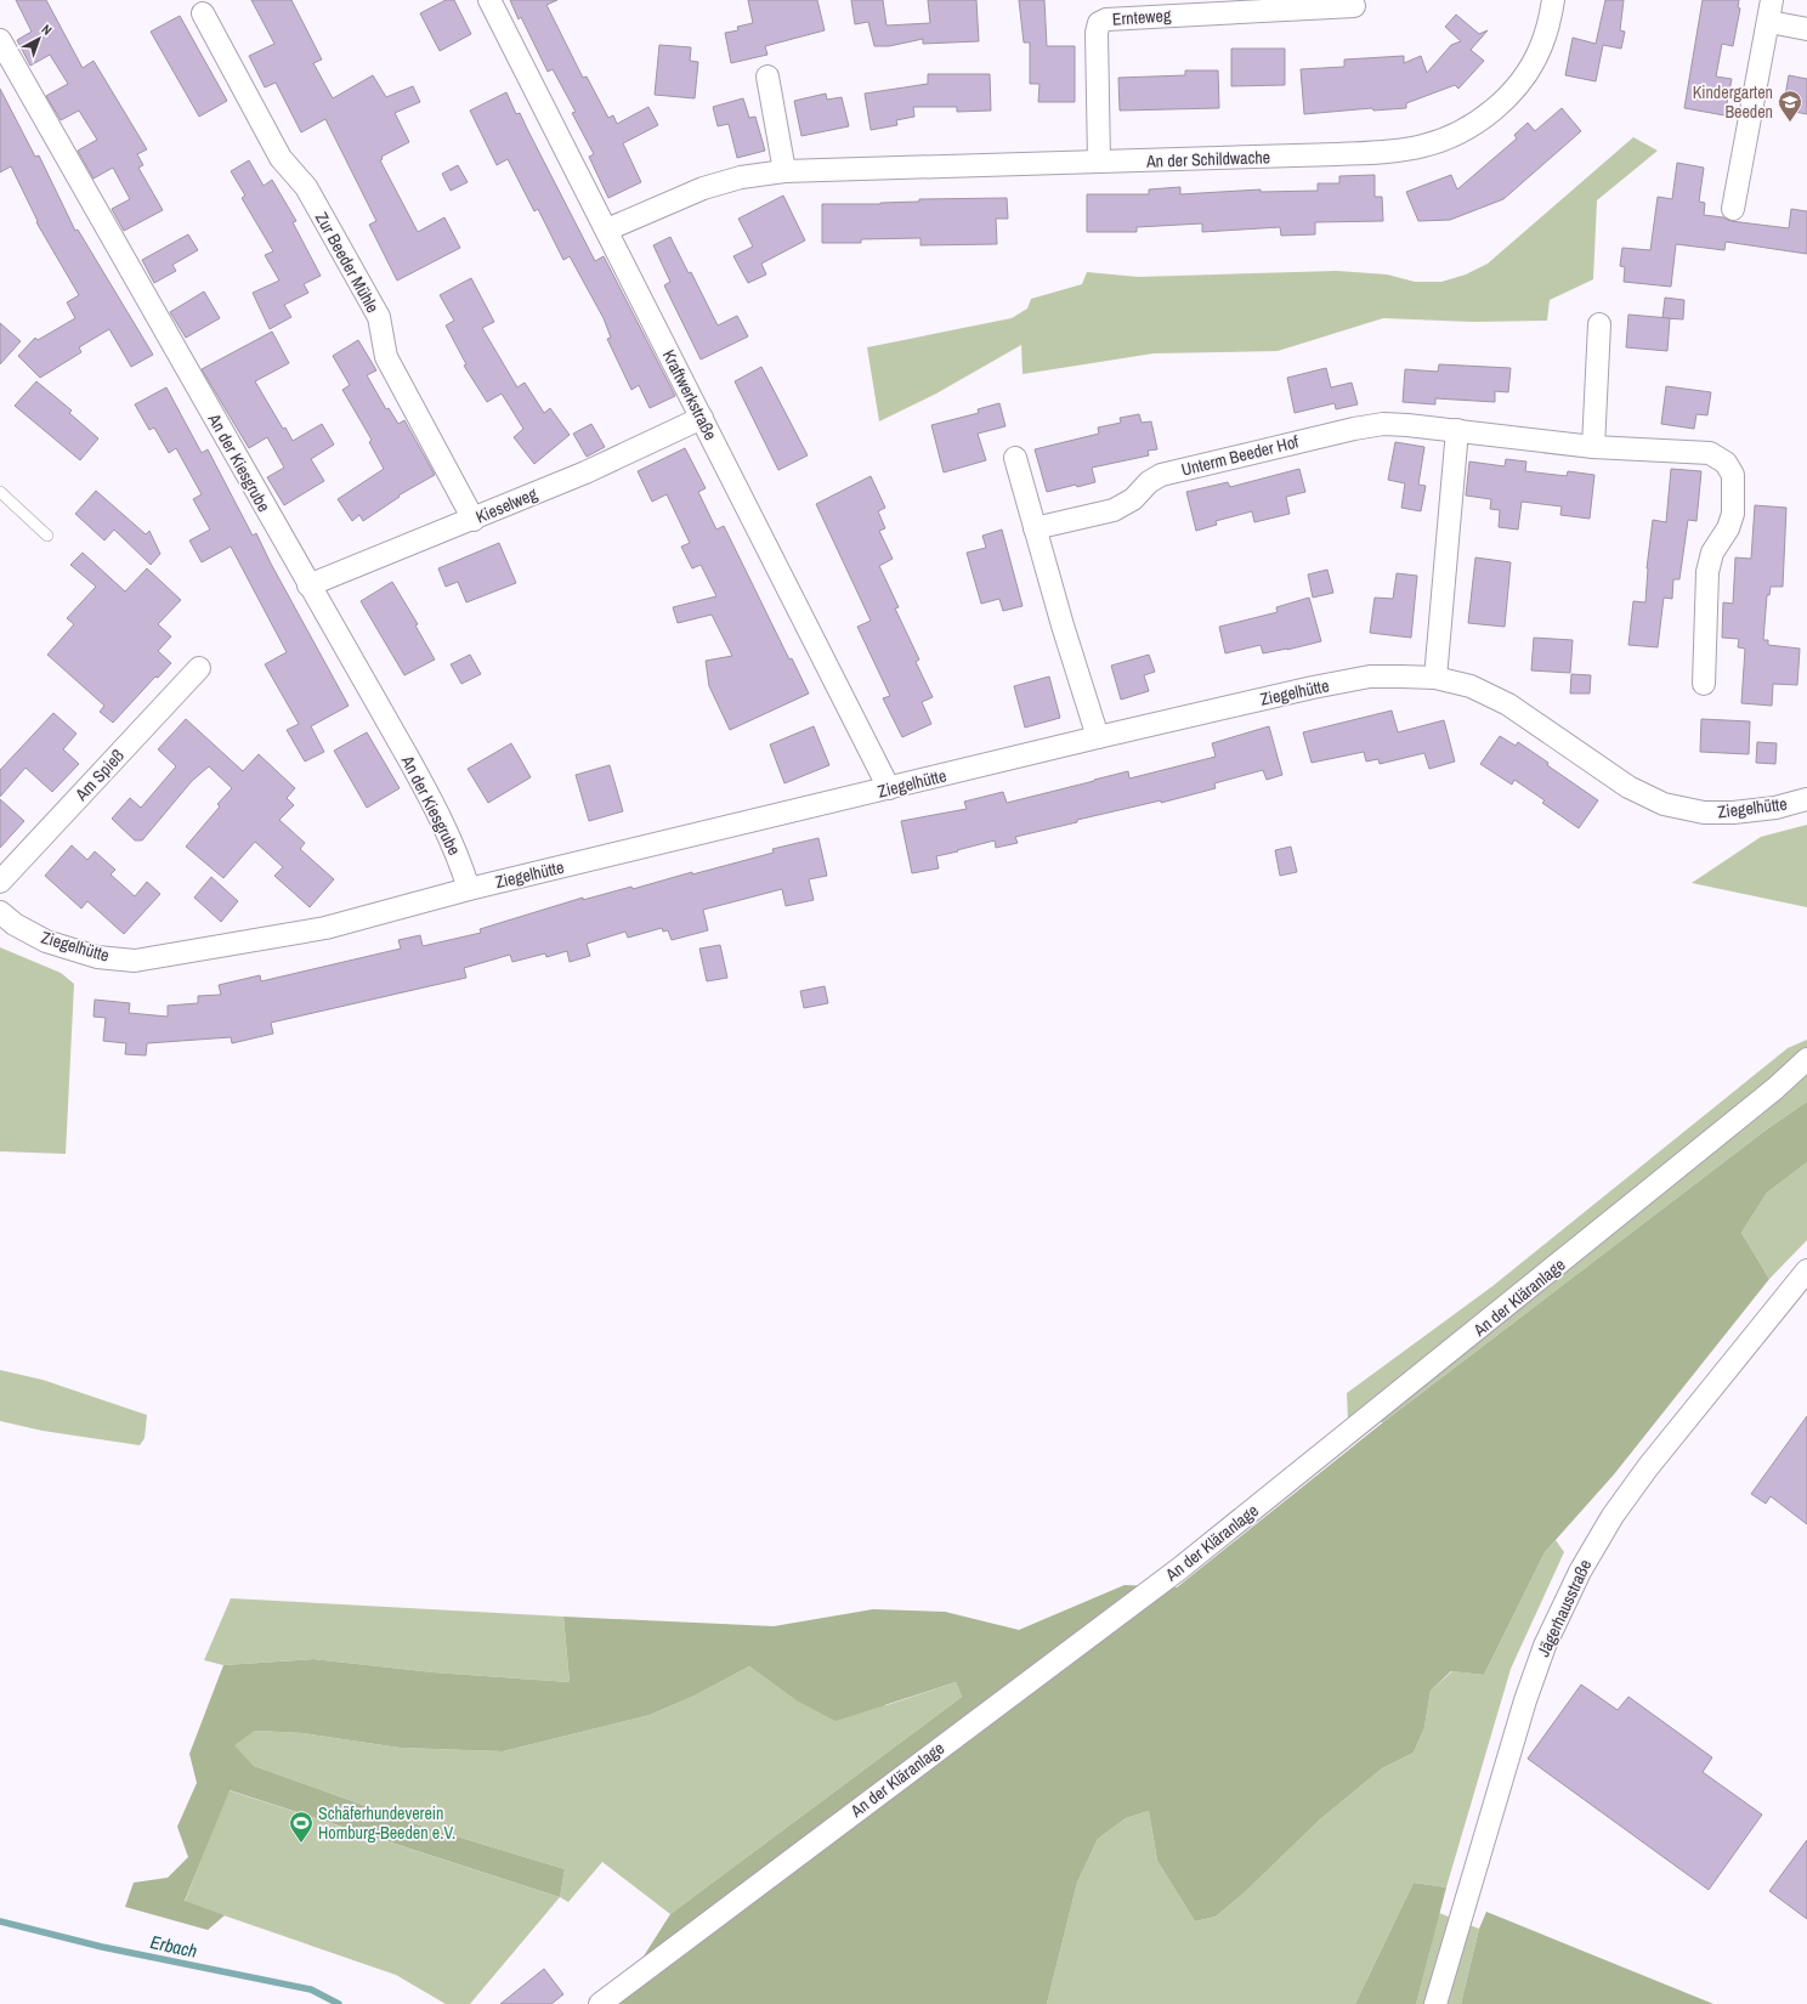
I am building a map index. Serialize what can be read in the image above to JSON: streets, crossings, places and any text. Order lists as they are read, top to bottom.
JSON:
{
  "streets": {
    "street": [
      "Ernteweg",
      "An der Schildwache",
      "Zur Beeder Mühle",
      "Kraftwerkstraße",
      "Unterm Beeder Hof",
      "An der Kiesgrube",
      "Kieselweg",
      "Ziegelhütte",
      "Am Spieß",
      "An der Kläranlage",
      "Jägerhausstraße"
    ]
  },
  "crossings": [
    ["Ernteweg", "An der Schildwache"],
    ["An der Schildwache", "Kraftwerkstraße"],
    ["Zur Beeder Mühle", "Kieselweg"],
    ["Kraftwerkstraße", "Kieselweg"],
    ["Kraftwerkstraße", "Ziegelhütte"],
    ["An der Kiesgrube", "Kieselweg"],
    ["An der Kiesgrube", "Ziegelhütte"]
  ],
  "water": ["Erbach"],
  "places": {
    "school or university": ["Kindergarten Beeden"],
    "sports": ["Schäferhundeverein Homburg-Beeden e.V."]
  },
  "north": "top right"
}
